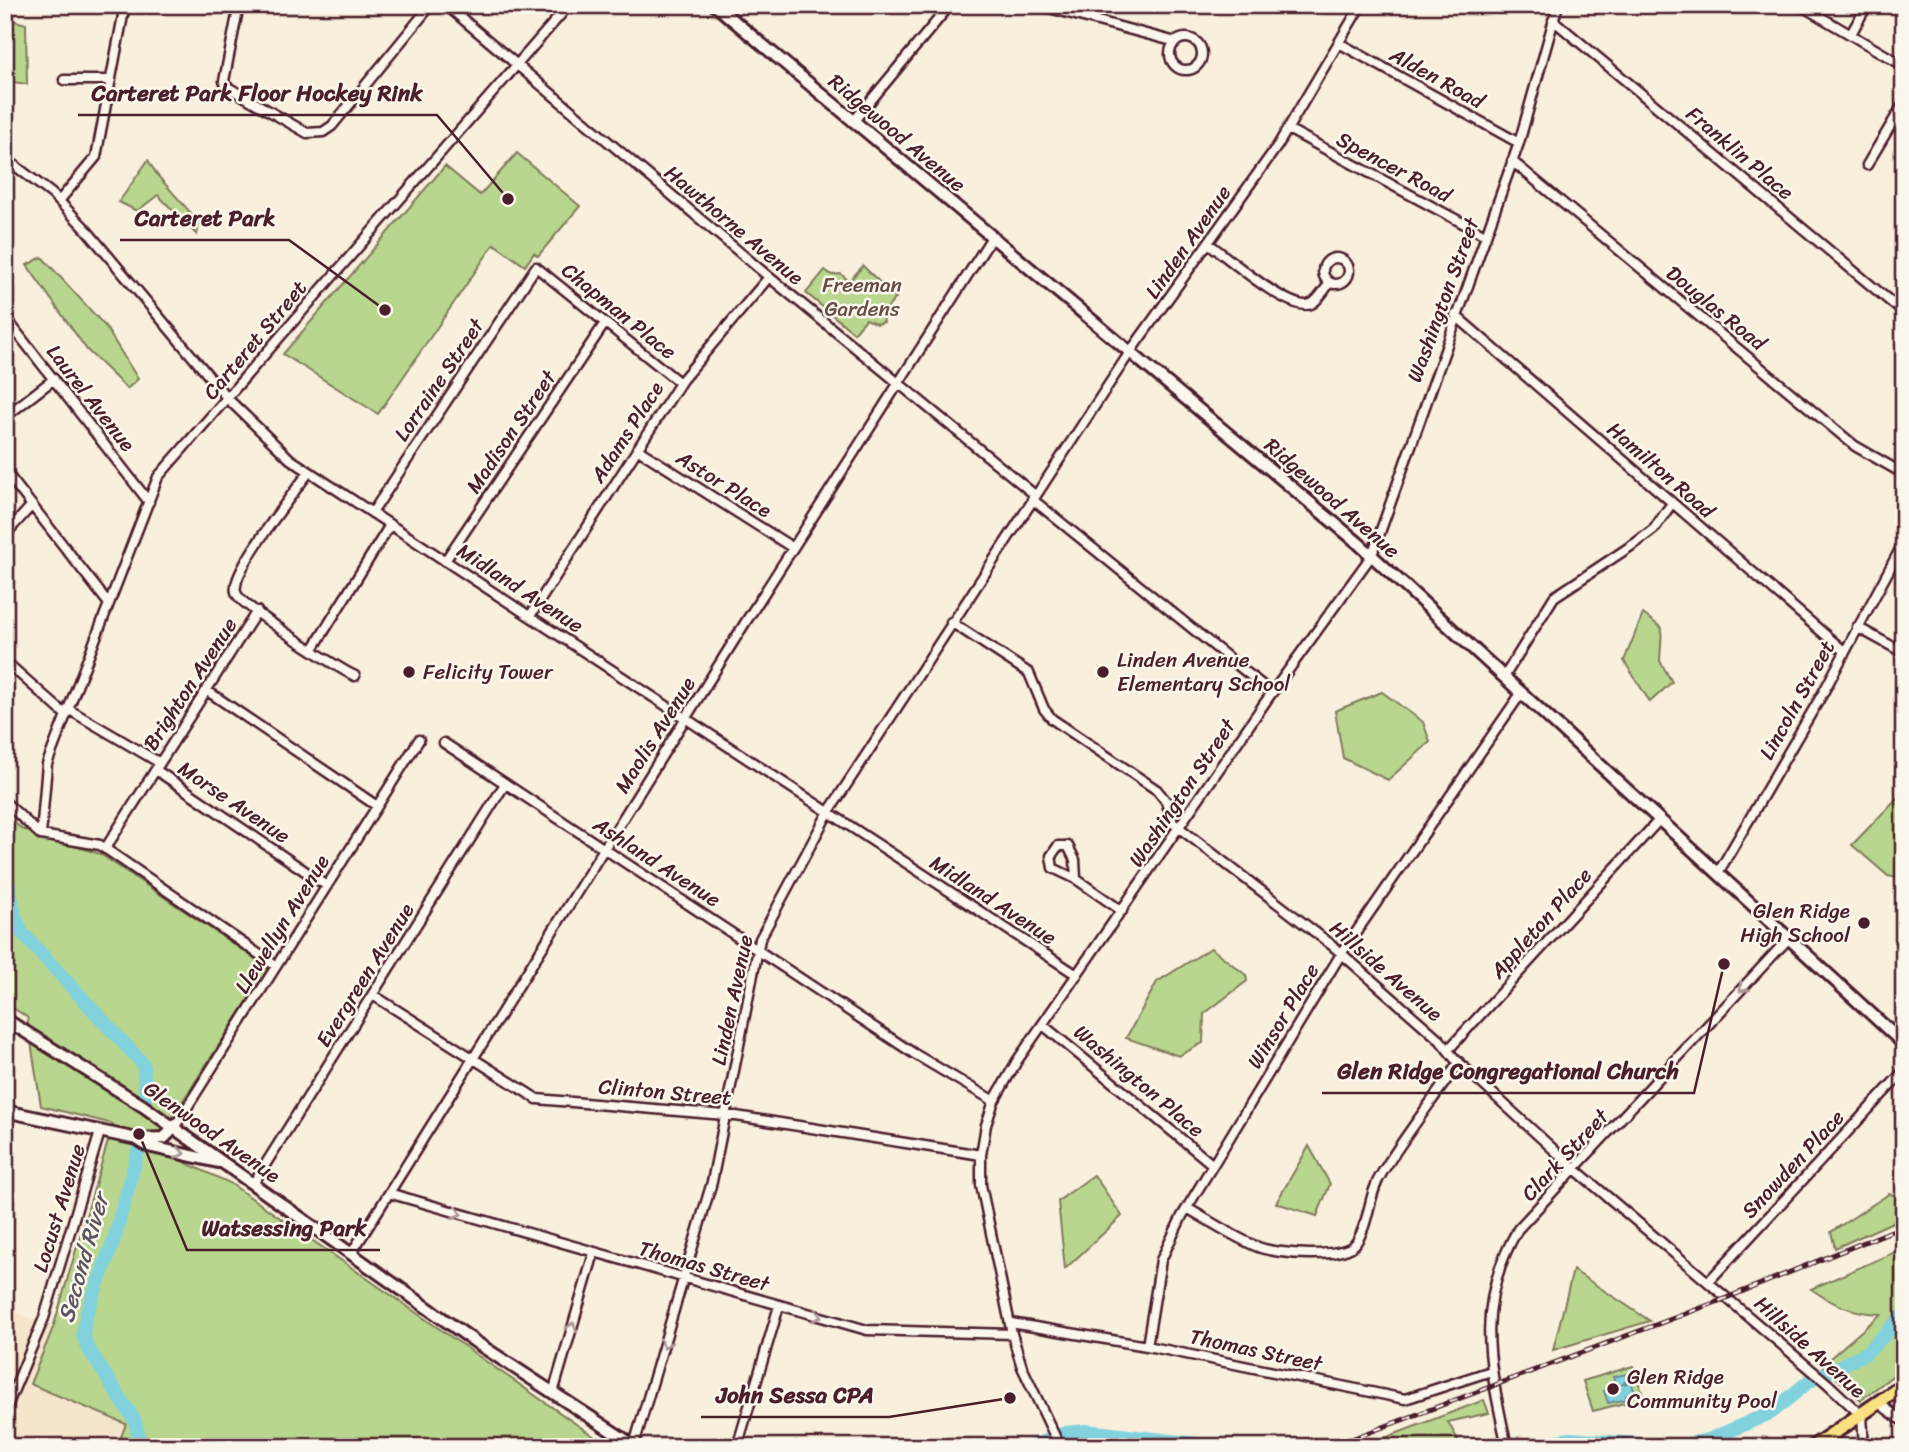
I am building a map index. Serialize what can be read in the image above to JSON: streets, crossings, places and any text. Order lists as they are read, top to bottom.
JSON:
{
  "streets": {
    "street": [
      "Alden Road",
      "Ridgewood Avenue",
      "Franklin Place",
      "Spencer Road",
      "Hawthorne Avenue",
      "Linden Avenue",
      "Washington Street",
      "Douglas Road",
      "Chapman Place",
      "Carteret Street",
      "Lorraine Street",
      "Laurel Avenue",
      "Madison Street",
      "Adams Place",
      "Hamilton Road",
      "Astor Place",
      "Midland Avenue",
      "Brighton Avenue",
      "Lincoln Street",
      "Maolis Avenue",
      "Morse Avenue",
      "Ashland Avenue",
      "Appleton Place",
      "Llewellyn Avenue",
      "Hillside Avenue",
      "Evergreen Avenue",
      "Winsor Place",
      "Washington Place",
      "Clinton Street",
      "Glenwood Avenue",
      "Clark Street",
      "Snowden Place",
      "Locust Avenue",
      "Thomas Street"
    ]
  },
  "crossings": [
    ["Alden Road", "Linden Avenue"],
    ["Alden Road", "Washington Street"],
    ["Ridgewood Avenue", "Linden Avenue"],
    ["Ridgewood Avenue", "Washington Street"],
    ["Ridgewood Avenue", "Lincoln Street"],
    ["Ridgewood Avenue", "Maolis Avenue"],
    ["Ridgewood Avenue", "Appleton Place"],
    ["Ridgewood Avenue", "Winsor Place"],
    ["Ridgewood Avenue", "Clark Street"],
    ["Franklin Place", "Washington Street"],
    ["Spencer Road", "Linden Avenue"],
    ["Spencer Road", "Washington Street"],
    ["Hawthorne Avenue", "Linden Avenue"],
    ["Hawthorne Avenue", "Washington Street"],
    ["Hawthorne Avenue", "Carteret Street"],
    ["Hawthorne Avenue", "Adams Place"],
    ["Hawthorne Avenue", "Maolis Avenue"],
    ["Linden Avenue", "Midland Avenue"],
    ["Linden Avenue", "Ashland Avenue"],
    ["Linden Avenue", "Hillside Avenue"],
    ["Linden Avenue", "Clinton Street"],
    ["Linden Avenue", "Glenwood Avenue"],
    ["Linden Avenue", "Thomas Street"],
    ["Washington Street", "Douglas Road"],
    ["Washington Street", "Hamilton Road"],
    ["Washington Street", "Midland Avenue"],
    ["Washington Street", "Ashland Avenue"],
    ["Washington Street", "Hillside Avenue"],
    ["Washington Street", "Washington Place"],
    ["Washington Street", "Clinton Street"],
    ["Washington Street", "Thomas Street"],
    ["Chapman Place", "Lorraine Street"],
    ["Chapman Place", "Madison Street"],
    ["Chapman Place", "Adams Place"],
    ["Carteret Street", "Laurel Avenue"],
    ["Carteret Street", "Midland Avenue"],
    ["Carteret Street", "Morse Avenue"],
    ["Lorraine Street", "Midland Avenue"],
    ["Madison Street", "Midland Avenue"],
    ["Adams Place", "Astor Place"],
    ["Adams Place", "Midland Avenue"],
    ["Hamilton Road", "Lincoln Street"],
    ["Astor Place", "Maolis Avenue"],
    ["Midland Avenue", "Brighton Avenue"],
    ["Midland Avenue", "Maolis Avenue"],
    ["Brighton Avenue", "Morse Avenue"],
    ["Maolis Avenue", "Ashland Avenue"],
    ["Maolis Avenue", "Clinton Street"],
    ["Maolis Avenue", "Glenwood Avenue"],
    ["Maolis Avenue", "Thomas Street"],
    ["Morse Avenue", "Llewellyn Avenue"],
    ["Ashland Avenue", "Evergreen Avenue"],
    ["Appleton Place", "Hillside Avenue"],
    ["Llewellyn Avenue", "Glenwood Avenue"],
    ["Hillside Avenue", "Winsor Place"],
    ["Hillside Avenue", "Clark Street"],
    ["Hillside Avenue", "Snowden Place"],
    ["Evergreen Avenue", "Clinton Street"],
    ["Evergreen Avenue", "Glenwood Avenue"],
    ["Winsor Place", "Washington Place"],
    ["Winsor Place", "Thomas Street"],
    ["Clark Street", "Thomas Street"]
  ],
  "one_way": ["Clark Street", "Thomas Street"],
  "water": ["Second River"],
  "parks": ["Freeman Gardens"],
  "places": [
    "Carteret Park Floor Hockey Rink",
    "Carteret Park",
    "Felicity Tower",
    "Linden Avenue Elementary School",
    "Glen Ridge High School",
    "Glen Ridge Congregational Church",
    "Watsessing Park",
    "Glen Ridge Community Pool",
    "John Sessa CPA"
  ]
}
